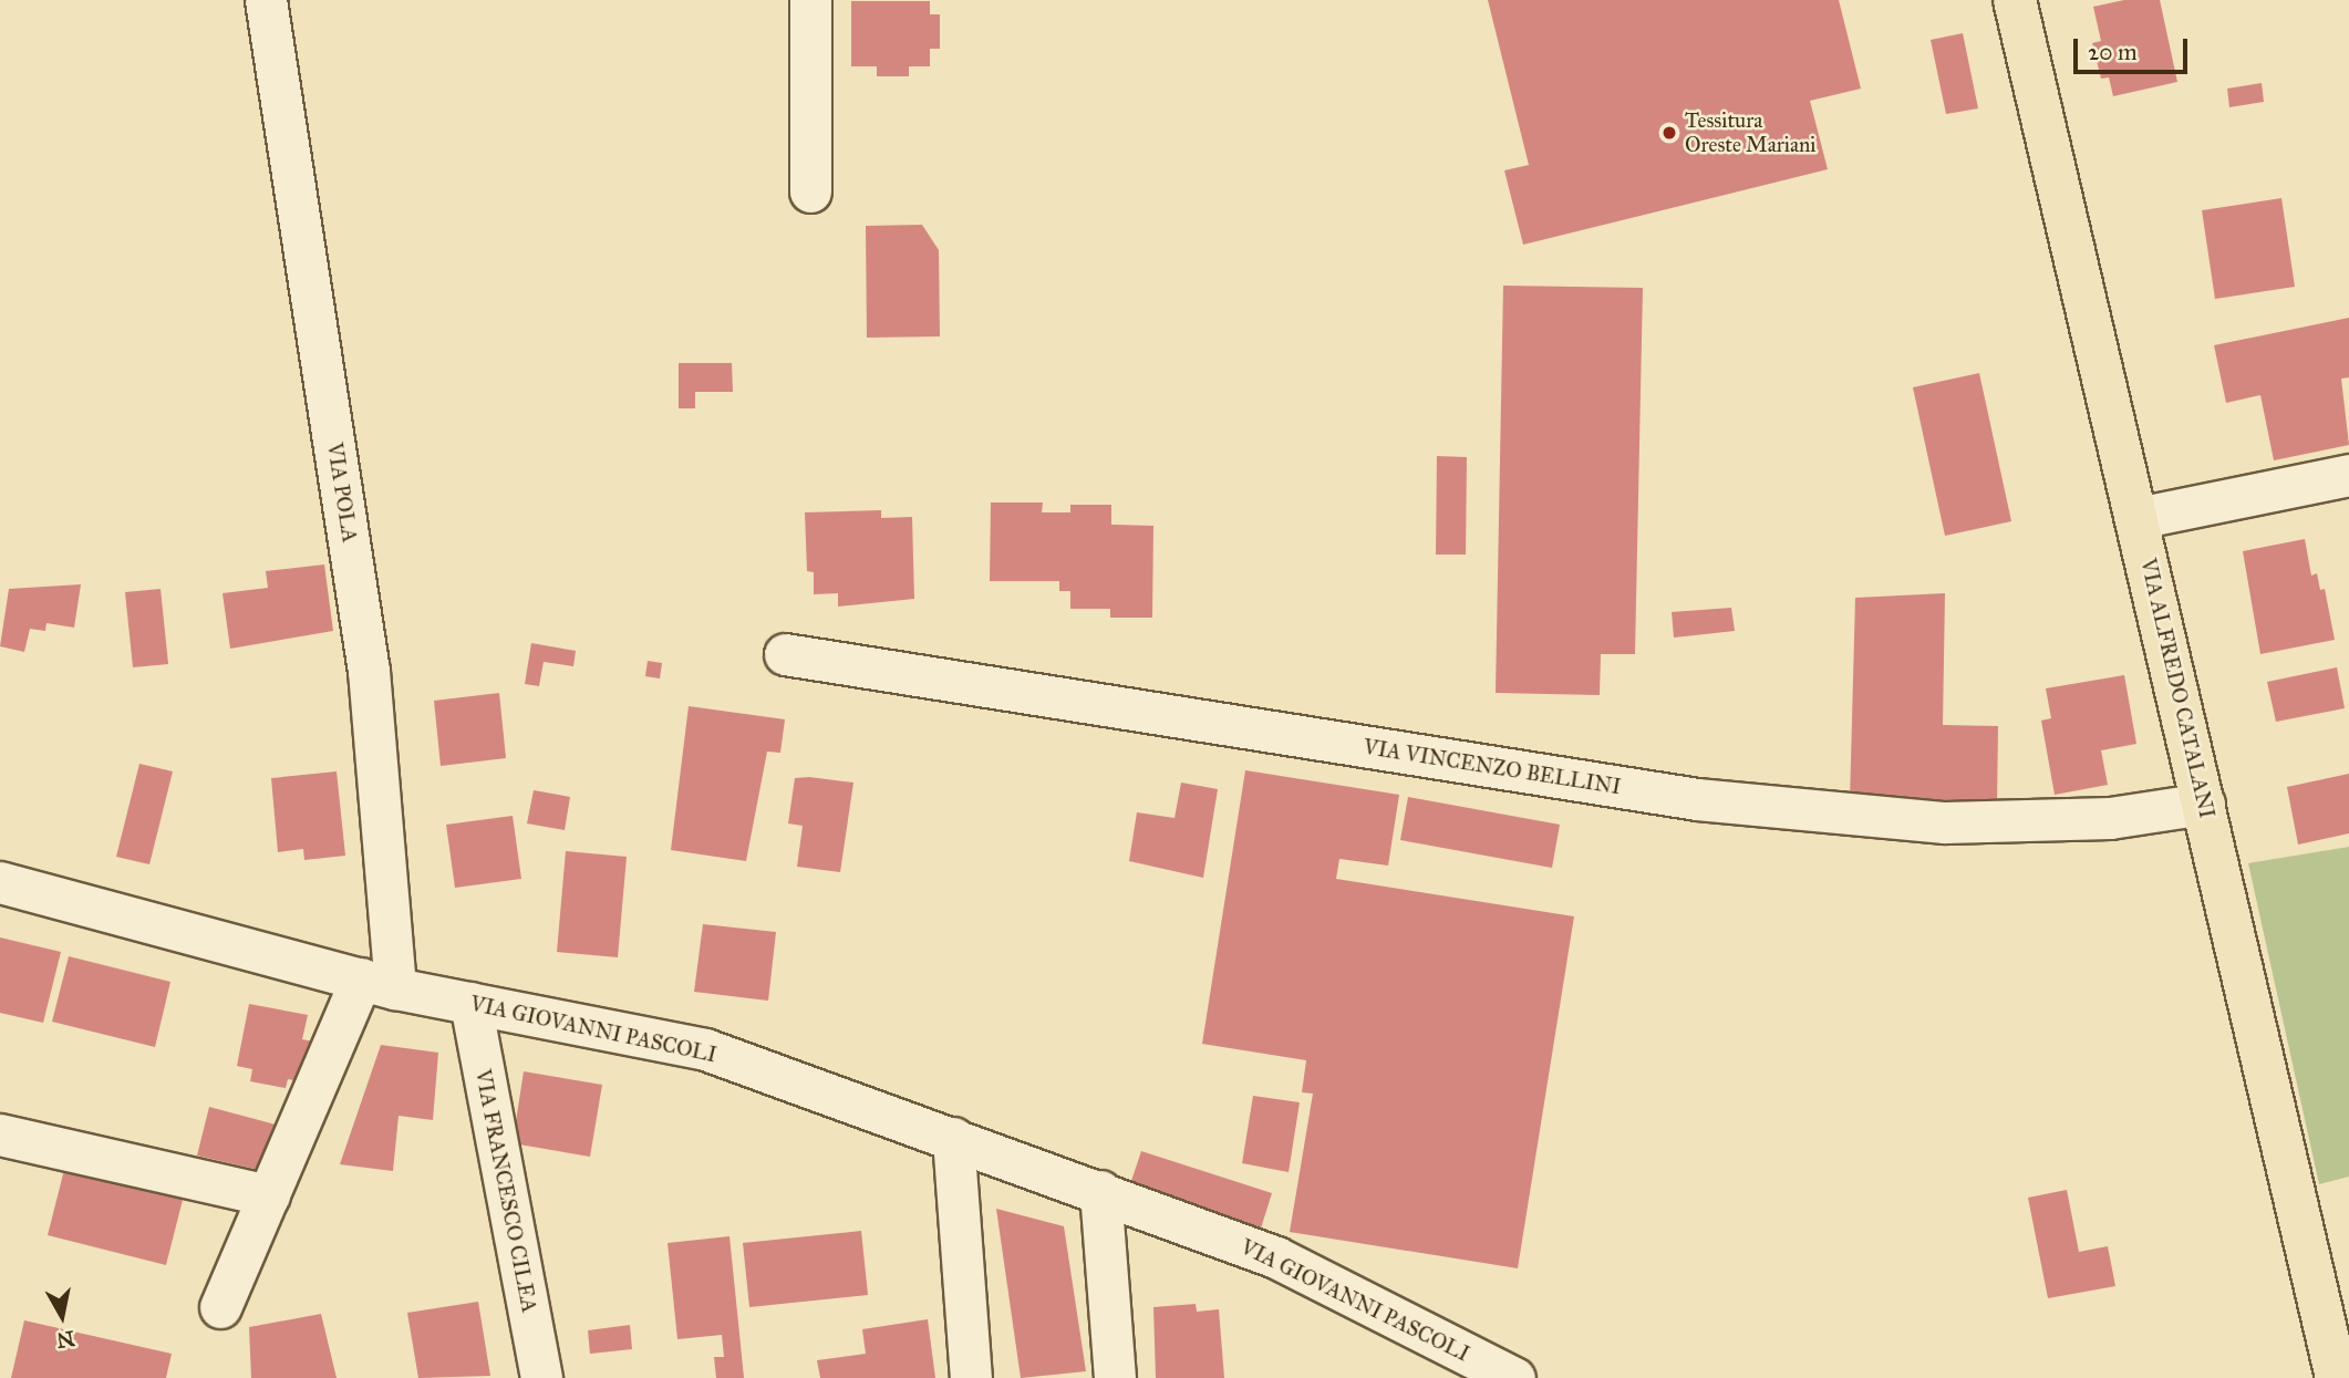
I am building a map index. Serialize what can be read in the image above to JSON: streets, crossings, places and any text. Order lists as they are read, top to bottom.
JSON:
{
  "streets": {
    "main road": ["VIA ALFREDO CATALANI"],
    "street": [
      "VIA POLA",
      "VIA VINCENZO BELLINI",
      "VIA GIOVANNI PASCOLI",
      "VIA FRANCESCO CILEA"
    ]
  },
  "crossings": [
    ["VIA POLA", "VIA GIOVANNI PASCOLI"],
    ["VIA ALFREDO CATALANI", "VIA VINCENZO BELLINI"],
    ["VIA GIOVANNI PASCOLI", "VIA FRANCESCO CILEA"]
  ],
  "places": ["Tessitura Oreste Mariani"],
  "scale_bar": "20 m",
  "north": "bottom"
}
